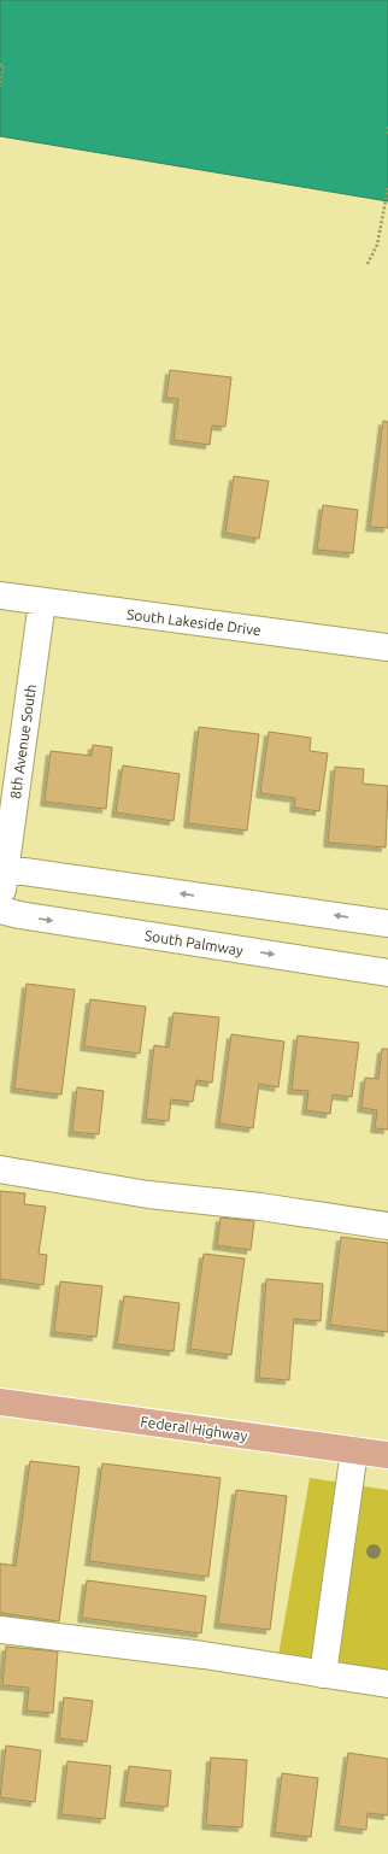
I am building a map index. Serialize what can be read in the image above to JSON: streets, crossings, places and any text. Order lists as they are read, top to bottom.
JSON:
{
  "streets": {
    "main road": ["Federal Highway"],
    "street": ["South Lakeside Drive", "8th Avenue South", "South Palmway"]
  },
  "crossings": [
    ["South Lakeside Drive", "8th Avenue South"],
    ["8th Avenue South", "South Palmway"]
  ]
}
